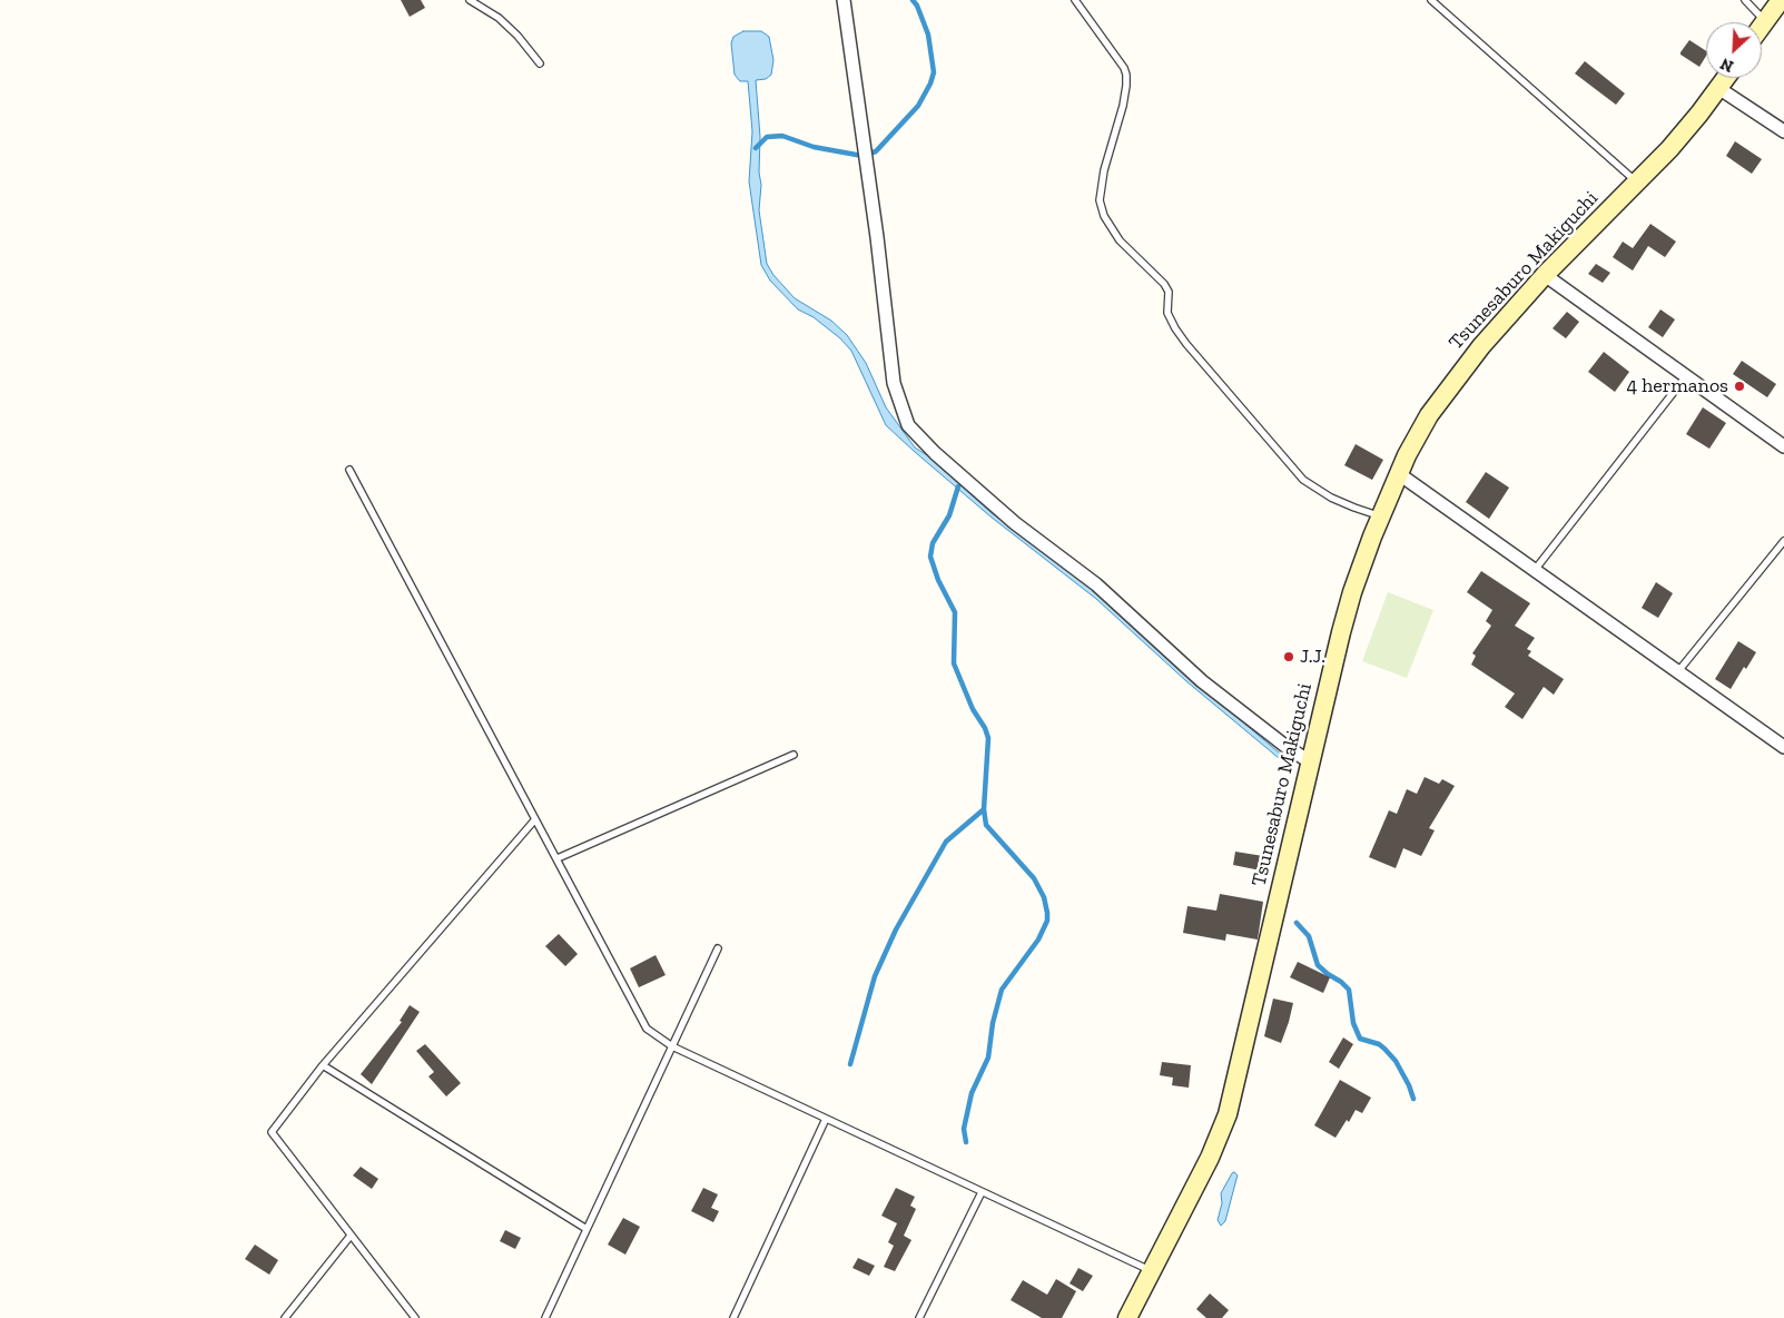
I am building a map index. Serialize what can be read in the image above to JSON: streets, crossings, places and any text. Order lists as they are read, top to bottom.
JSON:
{
  "streets": {
    "street": ["Tsunesaburo Makiguchi"]
  },
  "places": ["4 hermanos", "J.J."],
  "north": "bottom left"
}
